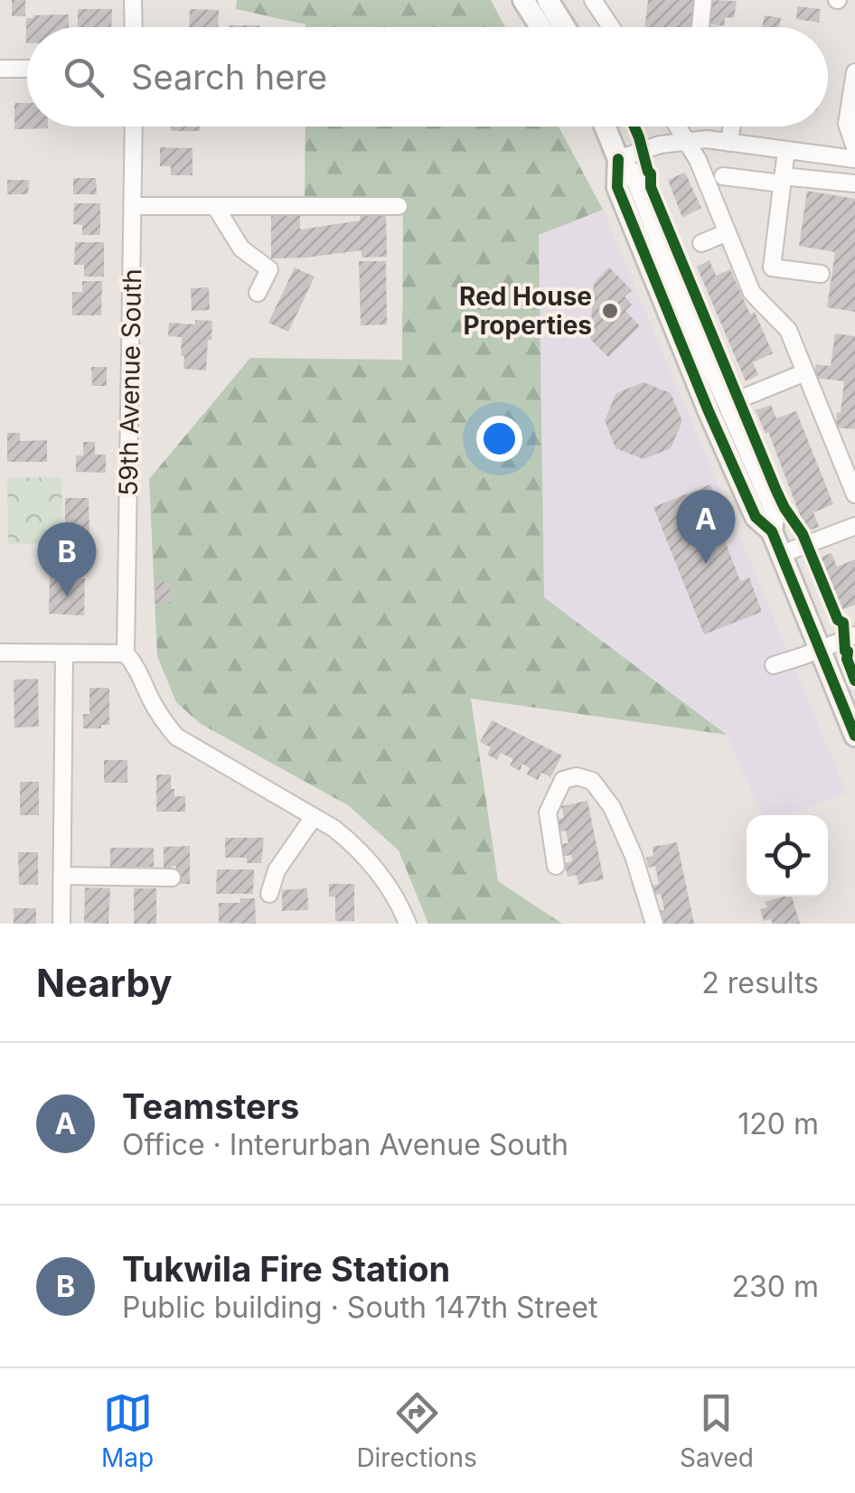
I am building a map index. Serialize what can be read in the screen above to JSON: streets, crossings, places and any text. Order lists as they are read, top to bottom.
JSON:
{
  "streets": {
    "street": ["59th Avenue South"]
  },
  "places": ["Red House Properties"],
  "page": {
    "search": "Search here",
    "pins": ["A", "B"],
    "heading": ["Nearby", "2 results"],
    "list": [
      {
        "mark": "A",
        "name": "Teamsters",
        "note": "Office · Interurban Avenue South",
        "value": "120 m"
      },
      {
        "mark": "B",
        "name": "Tukwila Fire Station",
        "note": "Public building · South 147th Street",
        "value": "230 m"
      }
    ],
    "nav": ["Map", "Directions", "Saved"]
  }
}
